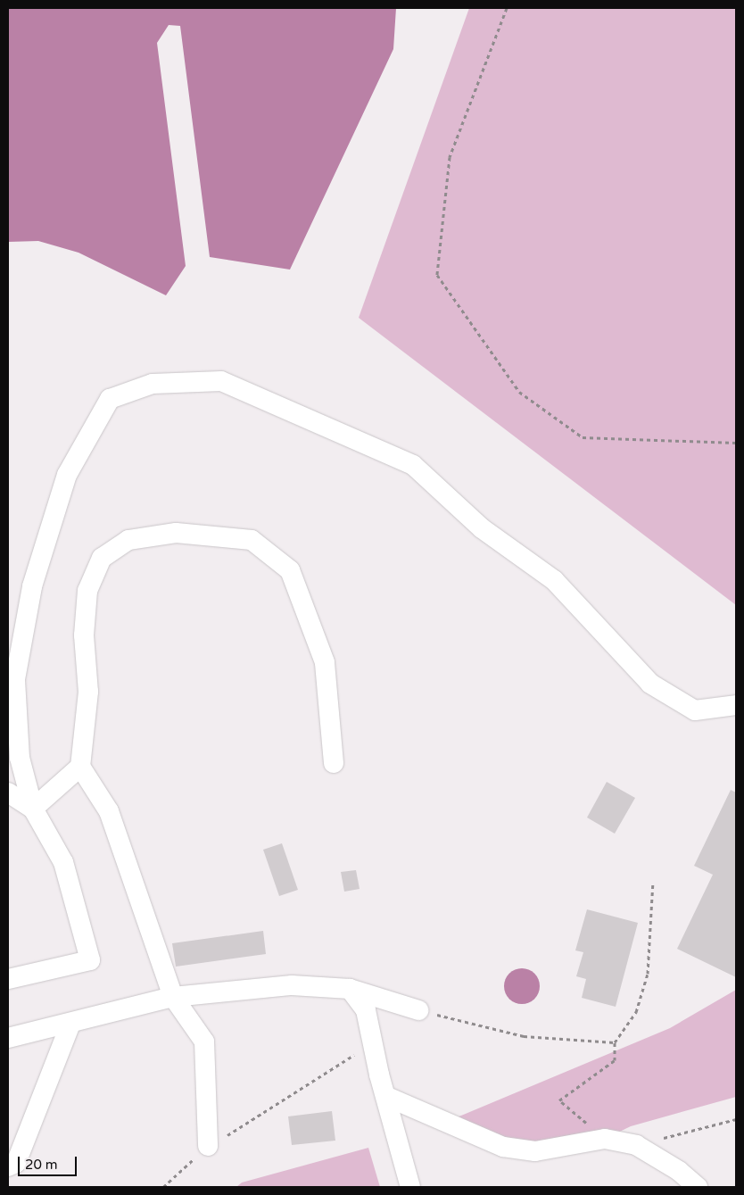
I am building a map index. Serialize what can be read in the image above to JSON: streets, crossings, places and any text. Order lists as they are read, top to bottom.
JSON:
{
  "scale_bar": "20 m"
}
